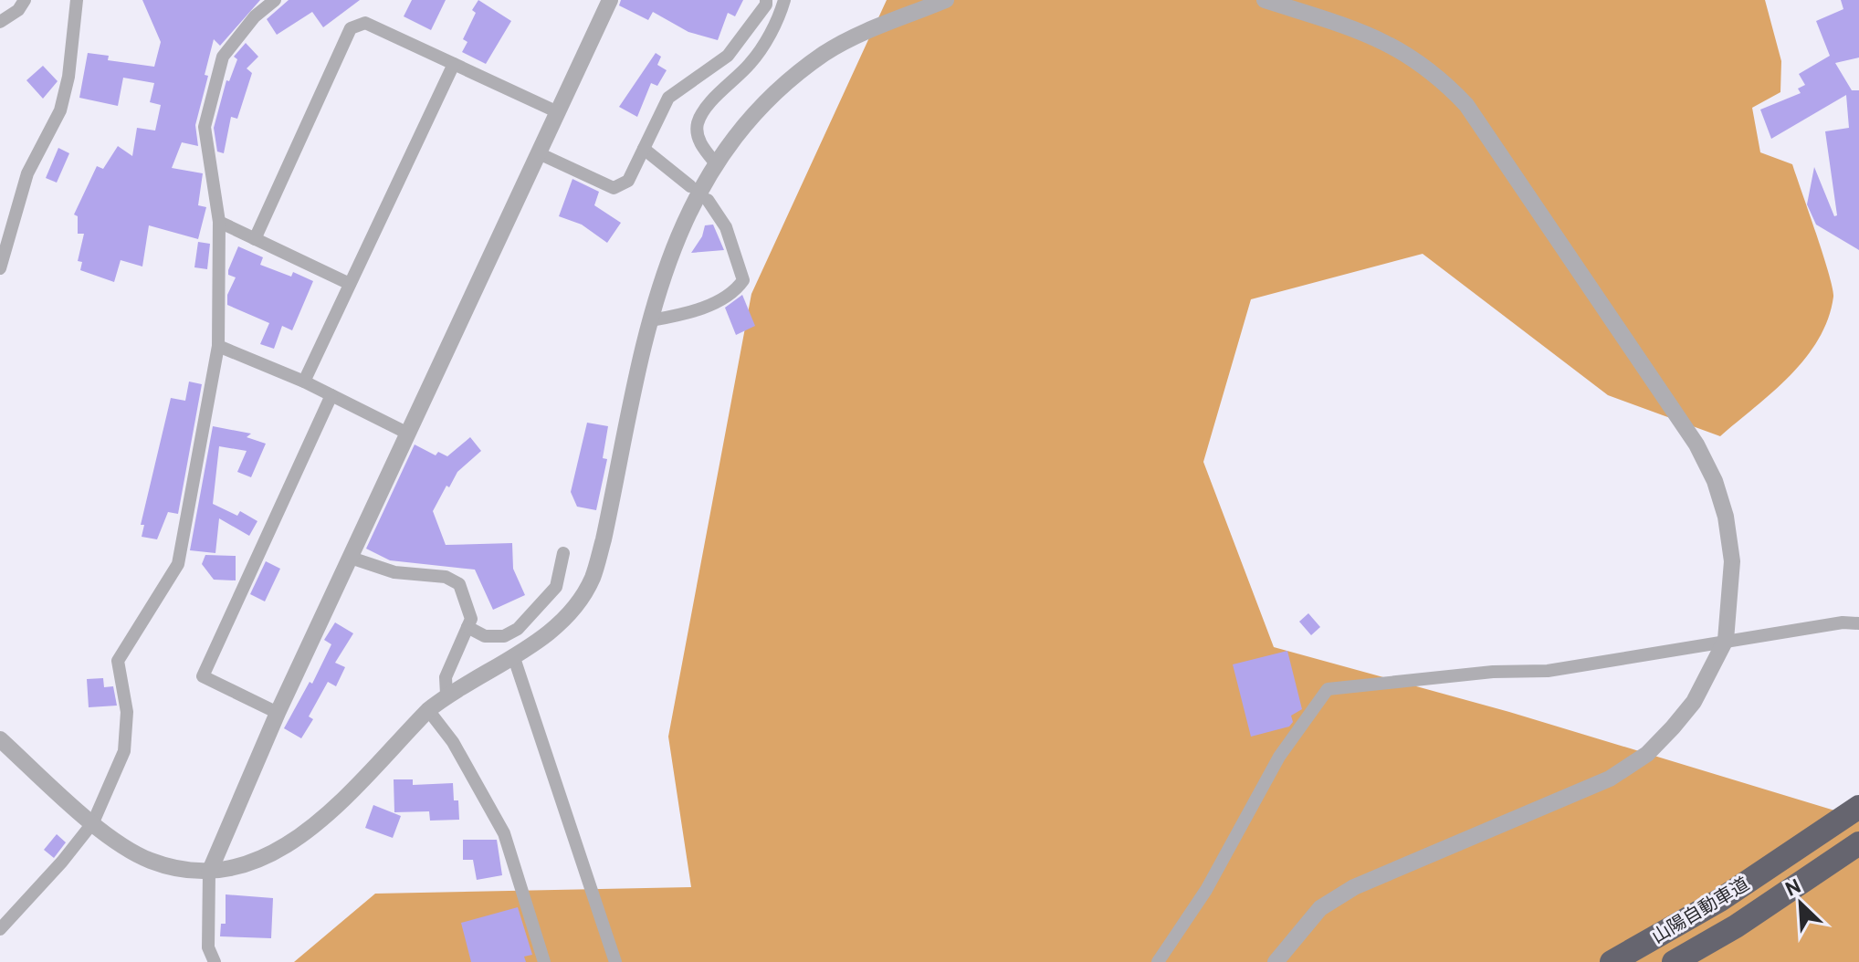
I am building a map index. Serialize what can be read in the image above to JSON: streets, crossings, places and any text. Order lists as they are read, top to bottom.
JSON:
{
  "streets": {
    "highway": ["山陽自動車道"]
  },
  "north": "top left"
}
